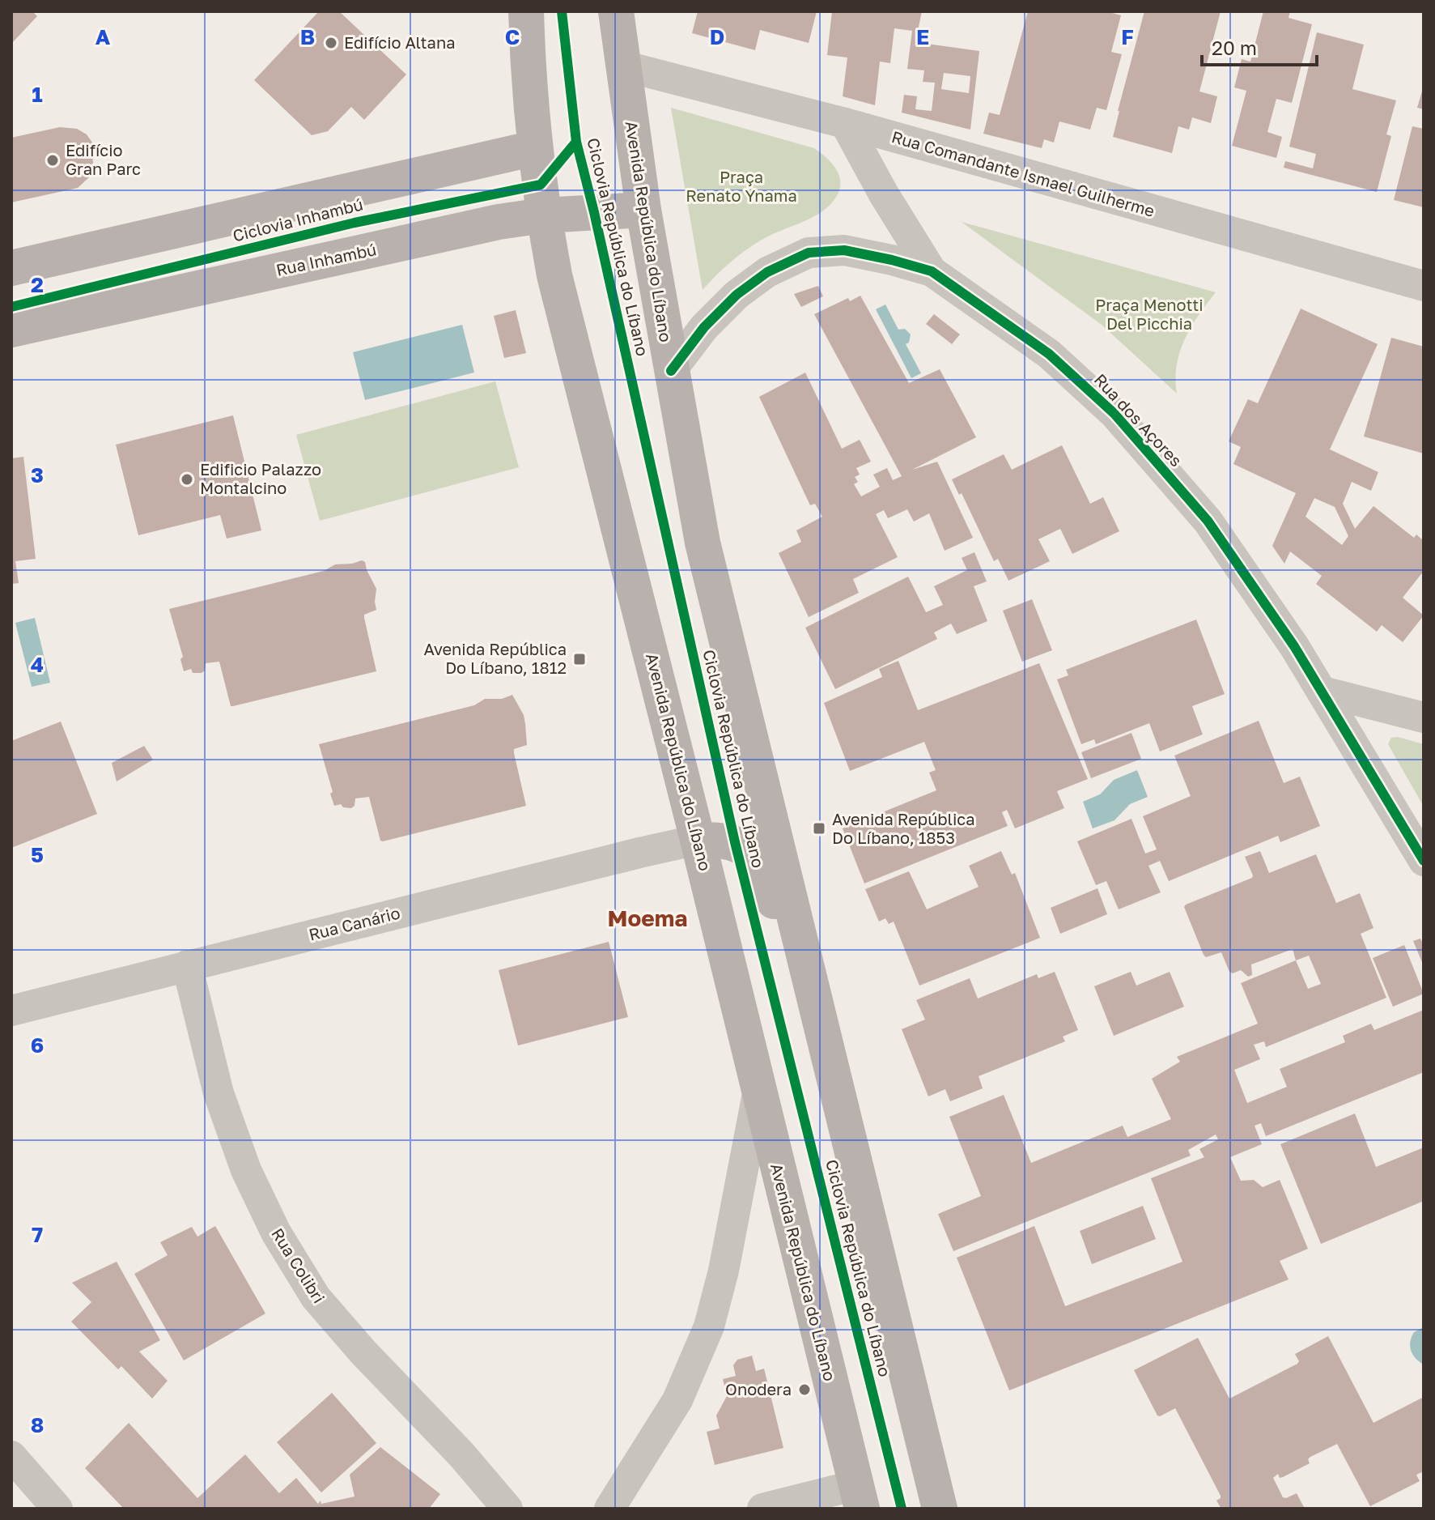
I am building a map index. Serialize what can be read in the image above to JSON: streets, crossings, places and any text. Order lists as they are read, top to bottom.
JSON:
{
  "streets": {
    "main road": ["Avenida República do Líbano", "Rua Inhambú"],
    "street": [
      "Rua Comandante Ismael Guilherme",
      "Rua dos Açores",
      "Rua Canário",
      "Rua Colibri"
    ],
    "cycle path": ["Ciclovia Inhambú", "Ciclovia República do Líbano"]
  },
  "crossings": [
    ["Rua Comandante Ismael Guilherme", "Avenida República do Líbano"],
    ["Rua Comandante Ismael Guilherme", "Rua dos Açores"],
    ["Avenida República do Líbano", "Rua Inhambú"],
    ["Avenida República do Líbano", "Rua dos Açores"],
    ["Avenida República do Líbano", "Rua Canário"],
    ["Rua Canário", "Rua Colibri"]
  ],
  "districts": ["Moema"],
  "parks": ["Praça Renato Ynama", "Praça Menotti Del Picchia"],
  "places": {
    "other": [
      "Edifício Altana",
      "Edifício Gran Parc",
      "Edificio Palazzo Montalcino",
      "Onodera"
    ],
    "transit": ["Avenida República Do Líbano, 1812", "Avenida República Do Líbano, 1853"]
  },
  "scale_bar": "20 m",
  "grid": {
    "columns": [
      "A",
      "B",
      "C",
      "D",
      "E",
      "F"
    ],
    "rows": [
      "1",
      "2",
      "3",
      "4",
      "5",
      "6",
      "7",
      "8"
    ]
  }
}
